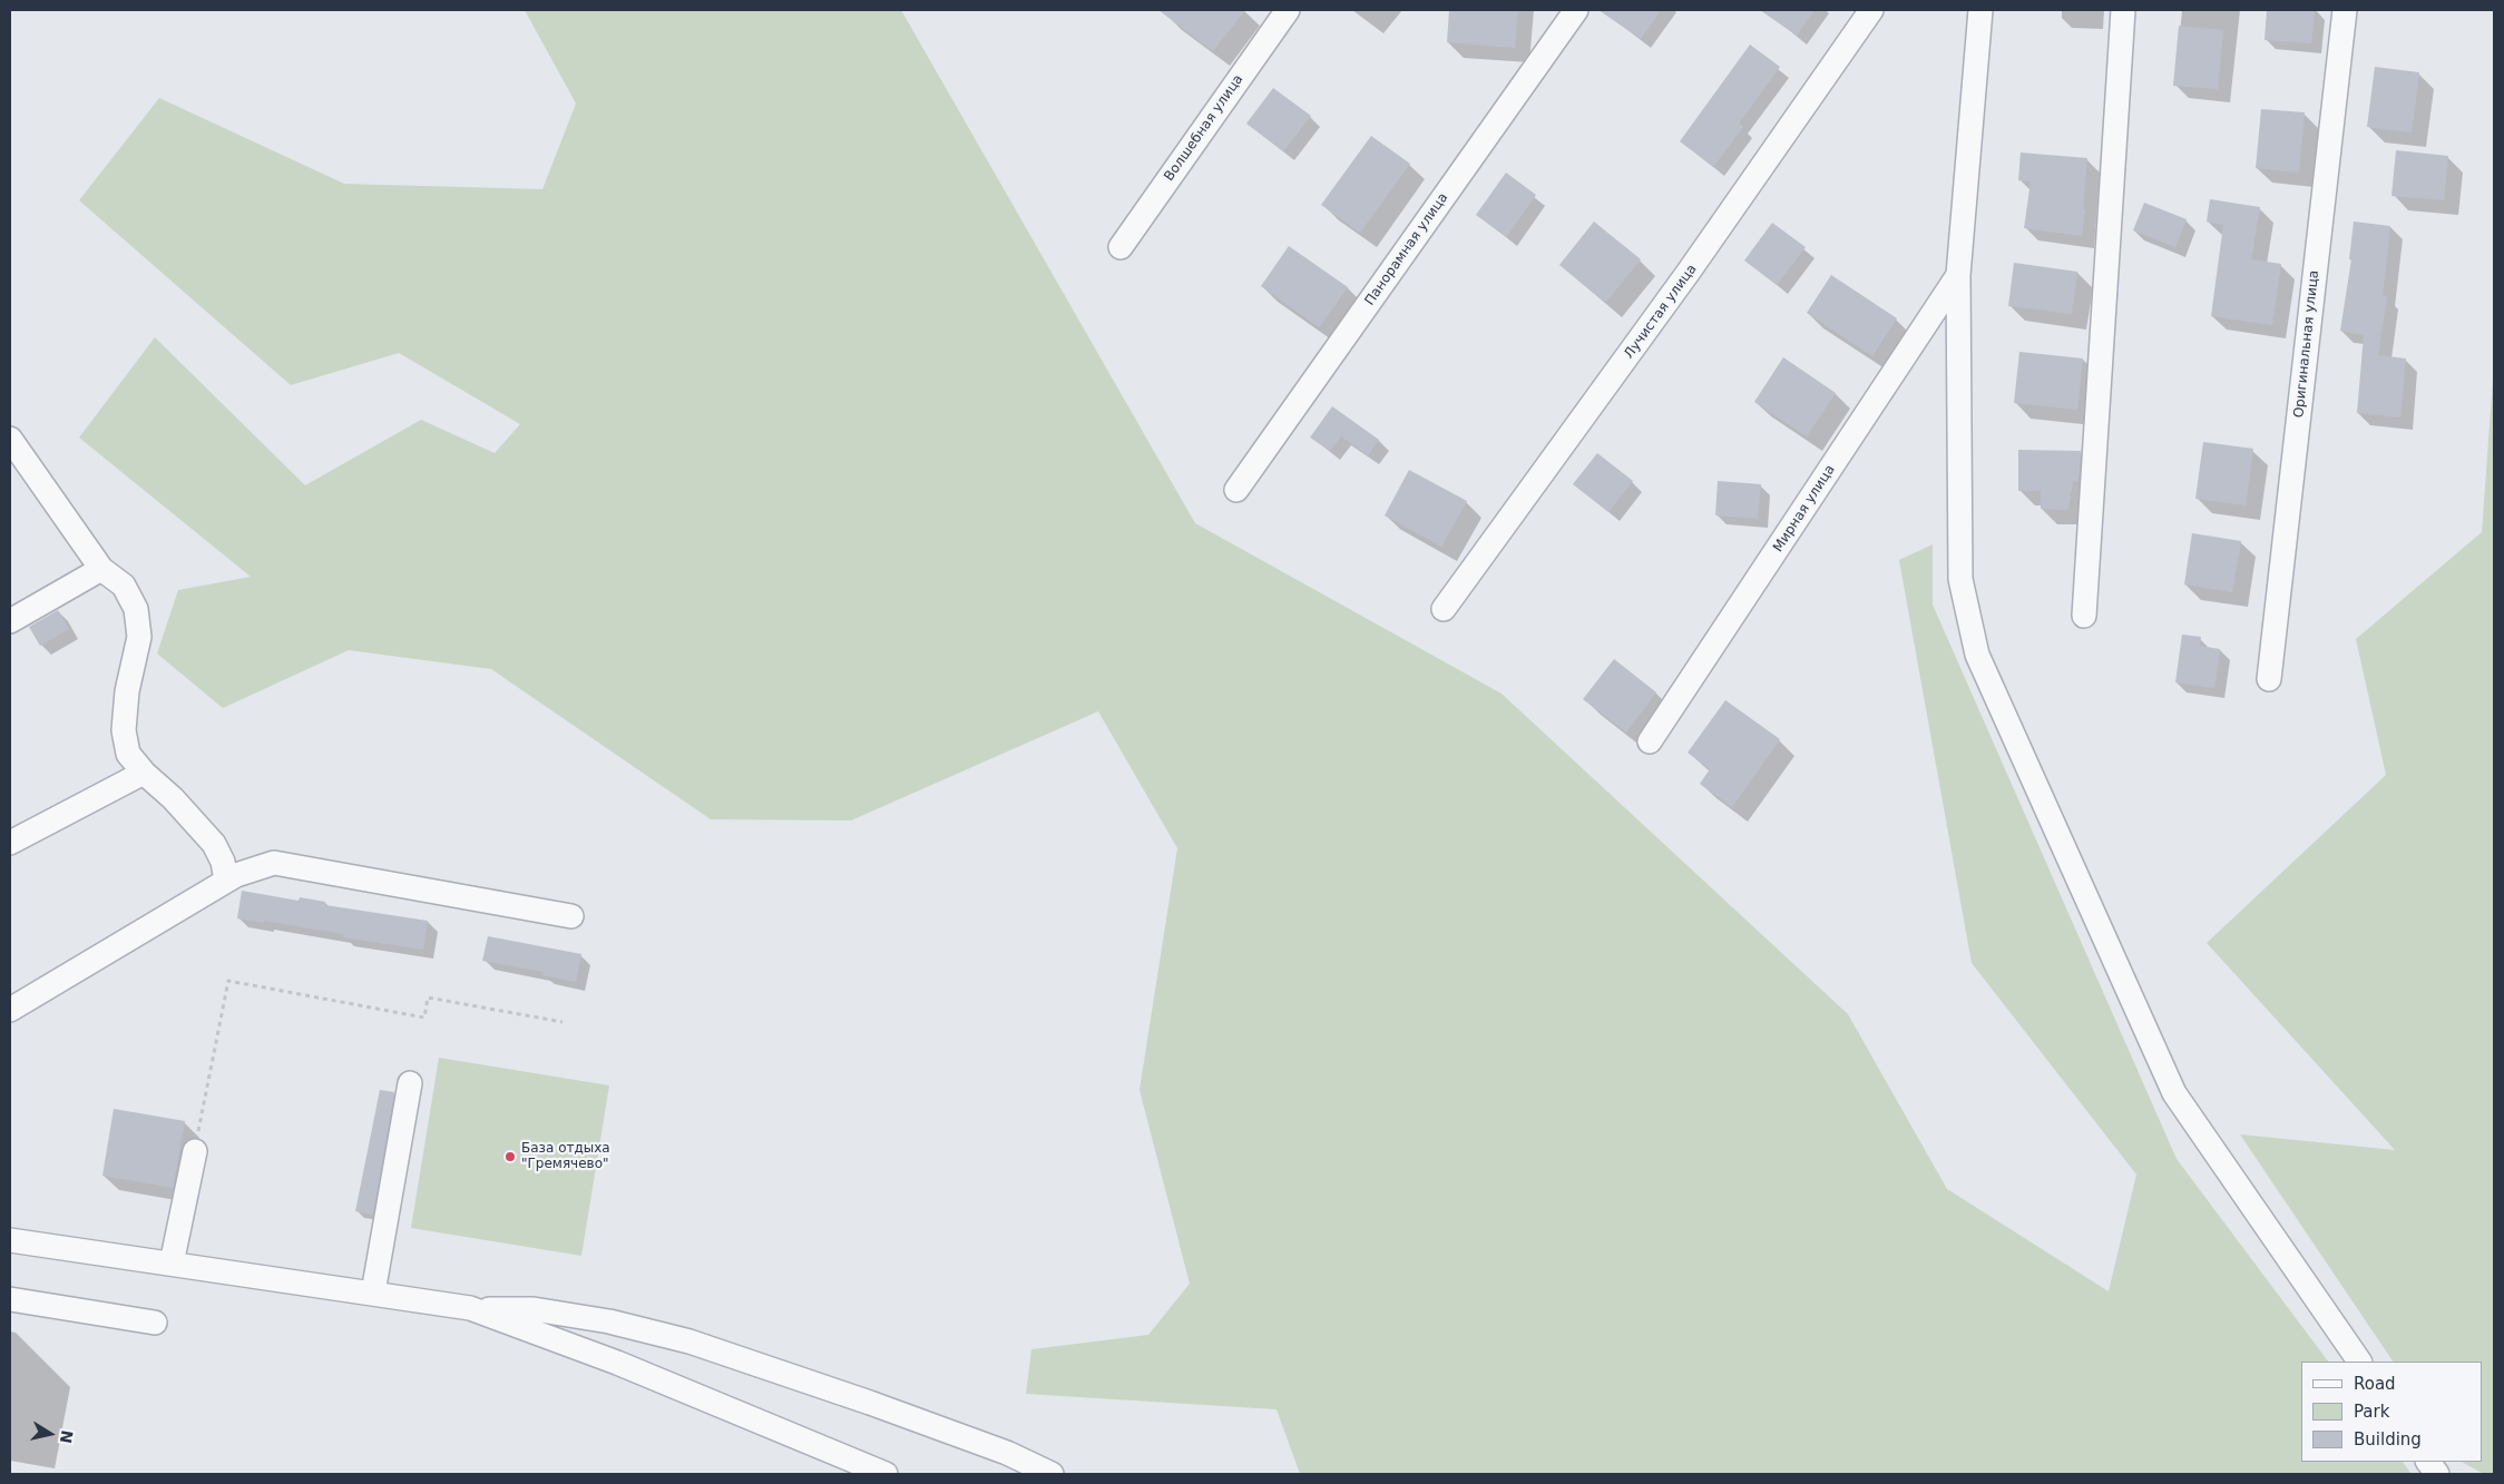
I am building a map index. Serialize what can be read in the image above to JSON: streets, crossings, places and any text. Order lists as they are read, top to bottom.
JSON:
{
  "streets": {
    "street": [
      "Волшебная улица",
      "Панорамная улица",
      "Лучистая улица",
      "Оригинальная улица",
      "Мирная улица"
    ]
  },
  "places": ["База отдыха \"Гремячево\""],
  "legend": ["Road", "Park", "Building"],
  "north": "right"
}
